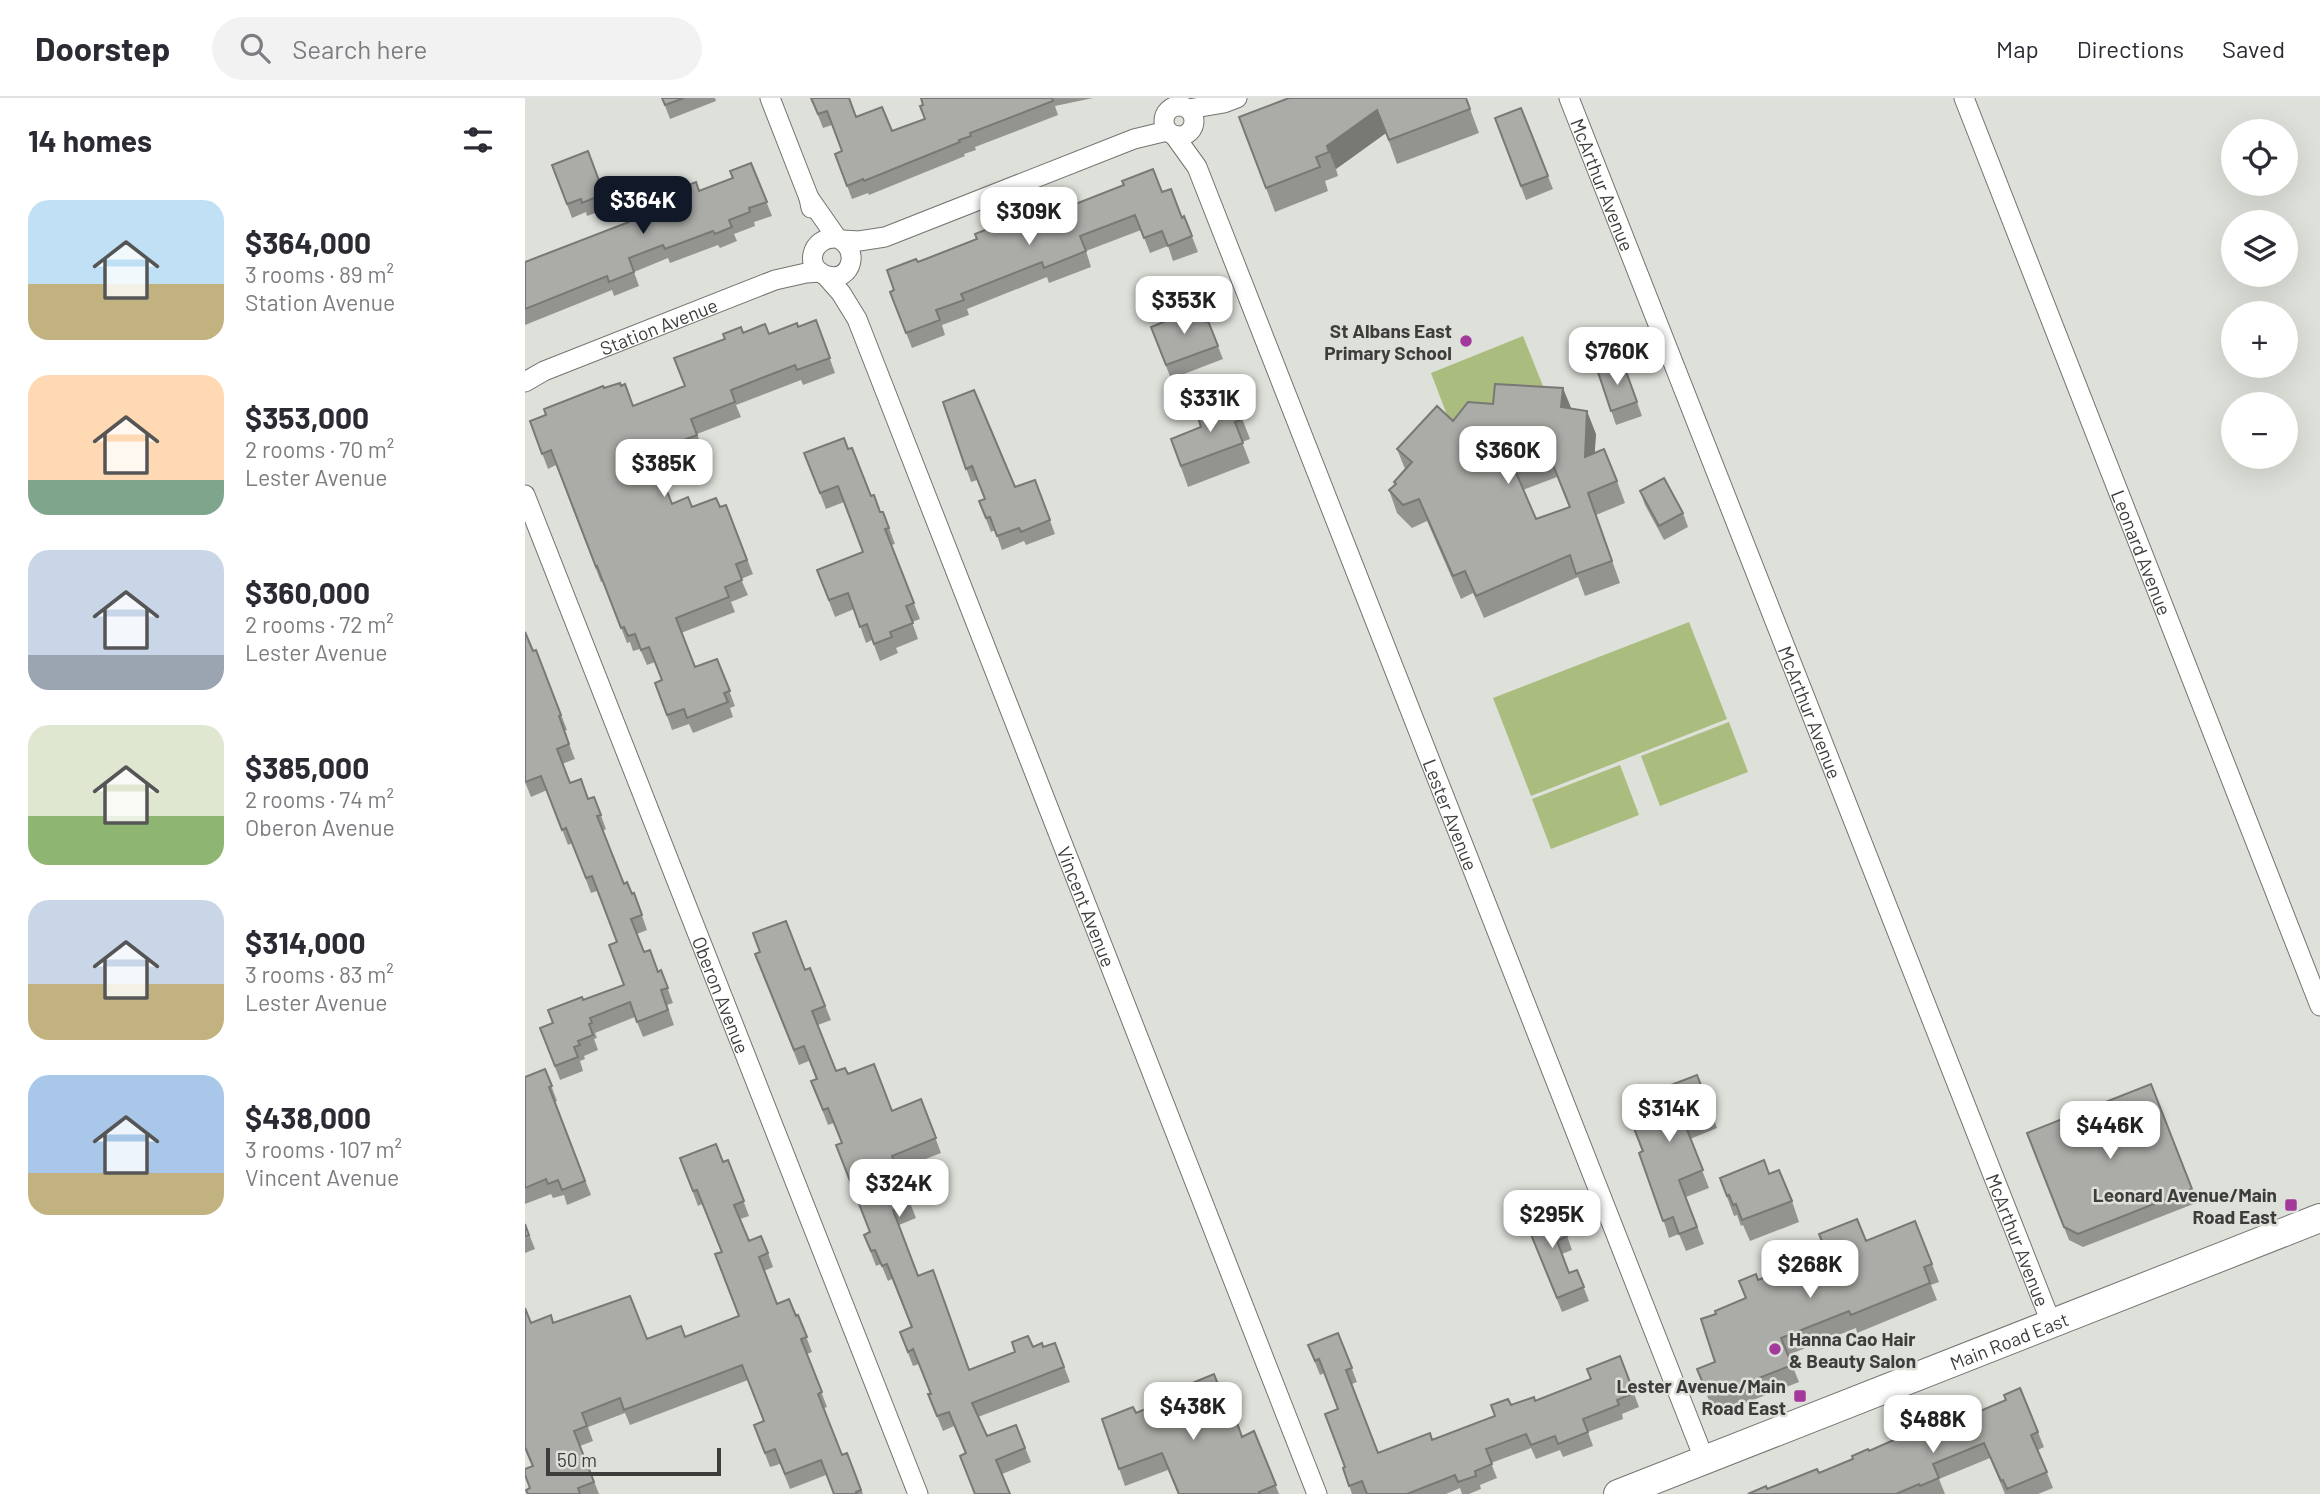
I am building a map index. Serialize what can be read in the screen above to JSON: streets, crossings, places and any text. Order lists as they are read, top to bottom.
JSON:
{
  "streets": {
    "main road": ["Main Road East"],
    "street": [
      "McArthur Avenue",
      "Station Avenue",
      "Leonard Avenue",
      "Lester Avenue",
      "Vincent Avenue",
      "Oberon Avenue"
    ]
  },
  "crossings": [
    ["McArthur Avenue", "Main Road East"],
    ["Station Avenue", "Vincent Avenue"],
    ["Lester Avenue", "Main Road East"]
  ],
  "places": {
    "other": ["St Albans East Primary School", "Hanna Cao Hair & Beauty Salon"],
    "transit": ["Leonard Avenue/Main Road East", "Lester Avenue/Main Road East"]
  },
  "scale_bar": "50 m",
  "page": {
    "header": "Doorstep",
    "search": "Search here",
    "nav": ["Map", "Directions", "Saved"],
    "heading": "14 homes",
    "map_buttons": ["+", "−"],
    "price": [
      "$364K",
      "$309K",
      "$353K",
      "$760K",
      "$331K",
      "$360K",
      "$385K",
      "$314K",
      "$446K",
      "$324K",
      "$295K",
      "$268K",
      "$438K",
      "$488K"
    ],
    "list": [
      {
        "name": "$364,000",
        "note": "3 rooms · 89 m² · Station Avenue"
      },
      {
        "name": "$353,000",
        "note": "2 rooms · 70 m² · Lester Avenue"
      },
      {
        "name": "$360,000",
        "note": "2 rooms · 72 m² · Lester Avenue"
      },
      {
        "name": "$385,000",
        "note": "2 rooms · 74 m² · Oberon Avenue"
      },
      {
        "name": "$314,000",
        "note": "3 rooms · 83 m² · Lester Avenue"
      },
      {
        "name": "$438,000",
        "note": "3 rooms · 107 m² · Vincent Avenue"
      }
    ],
    "scale": "50 m"
  }
}
